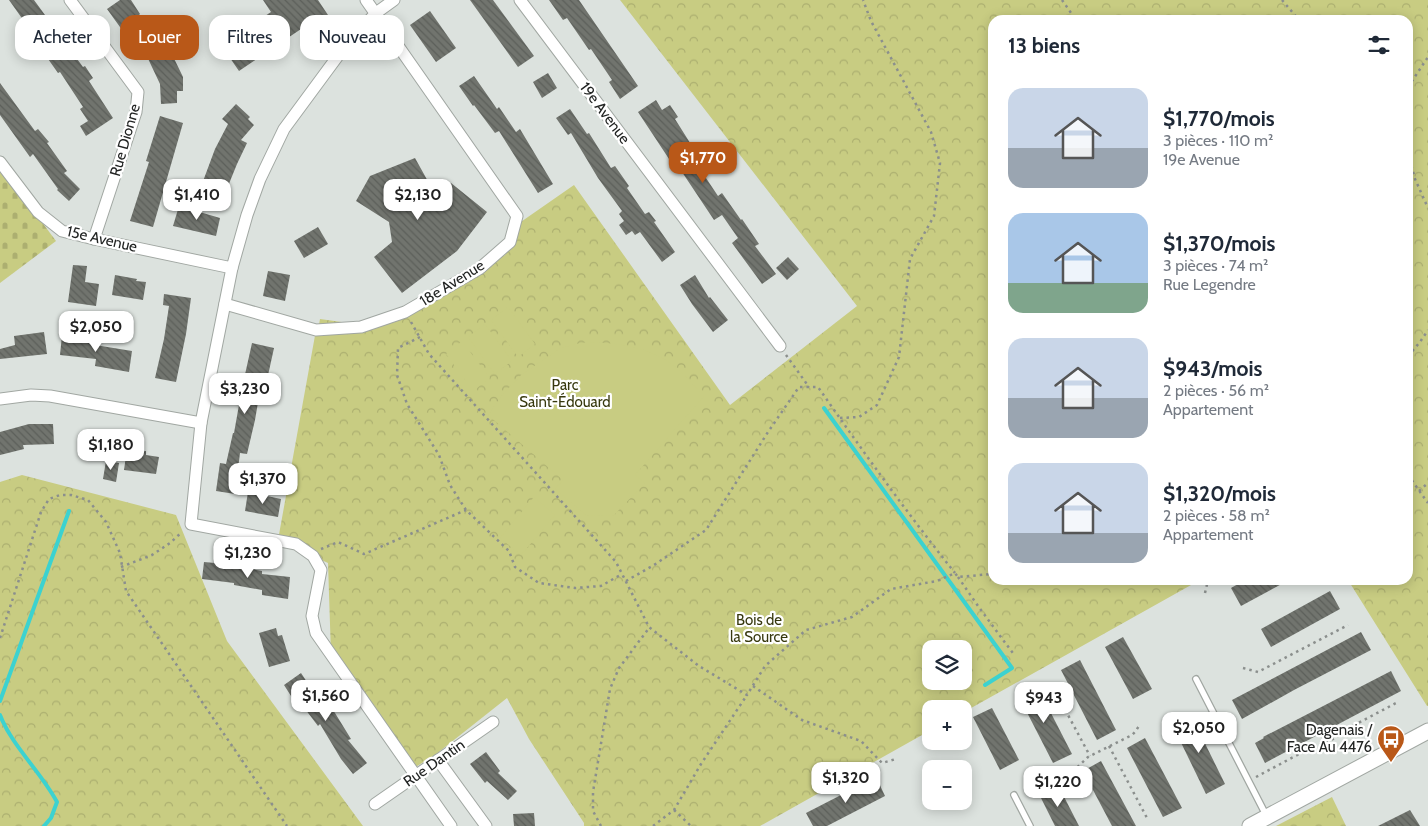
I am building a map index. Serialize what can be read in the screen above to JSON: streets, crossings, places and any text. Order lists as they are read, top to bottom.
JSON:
{
  "streets": {
    "street": [
      "19e Avenue",
      "Rue Dionne",
      "15e Avenue",
      "18e Avenue",
      "Rue Dantin"
    ]
  },
  "crossings": [
    ["Rue Dionne", "15e Avenue"]
  ],
  "parks": ["Parc Saint-Édouard", "Bois de la Source"],
  "places": {
    "bus stop": ["Dagenais / Face Au 4476"]
  },
  "page": {
    "chip": [
      "Acheter",
      "Louer",
      "Filtres",
      "Nouveau"
    ],
    "heading": "13 biens",
    "list": [
      {
        "name": "$1,770/mois",
        "note": "3 pièces · 110 m² · 19e Avenue"
      },
      {
        "name": "$1,370/mois",
        "note": "3 pièces · 74 m² · Rue Legendre"
      },
      {
        "name": "$943/mois",
        "note": "2 pièces · 56 m² · Appartement"
      },
      {
        "name": "$1,320/mois",
        "note": "2 pièces · 58 m² · Appartement"
      }
    ],
    "price": [
      "$1,770",
      "$1,410",
      "$2,130",
      "$2,050",
      "$3,230",
      "$1,180",
      "$1,370",
      "$1,230",
      "$1,560",
      "$943",
      "$2,050",
      "$1,320",
      "$1,220"
    ],
    "map_buttons": ["+", "−"]
  }
}
